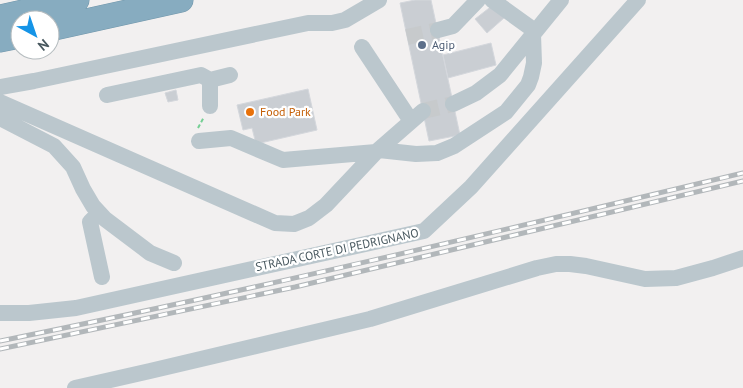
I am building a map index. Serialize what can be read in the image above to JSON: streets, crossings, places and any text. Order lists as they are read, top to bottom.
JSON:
{
  "streets": {
    "street": ["STRADA CORTE DI PEDRIGNANO"]
  },
  "places": ["Agip", "Food Park"],
  "north": "bottom right"
}
